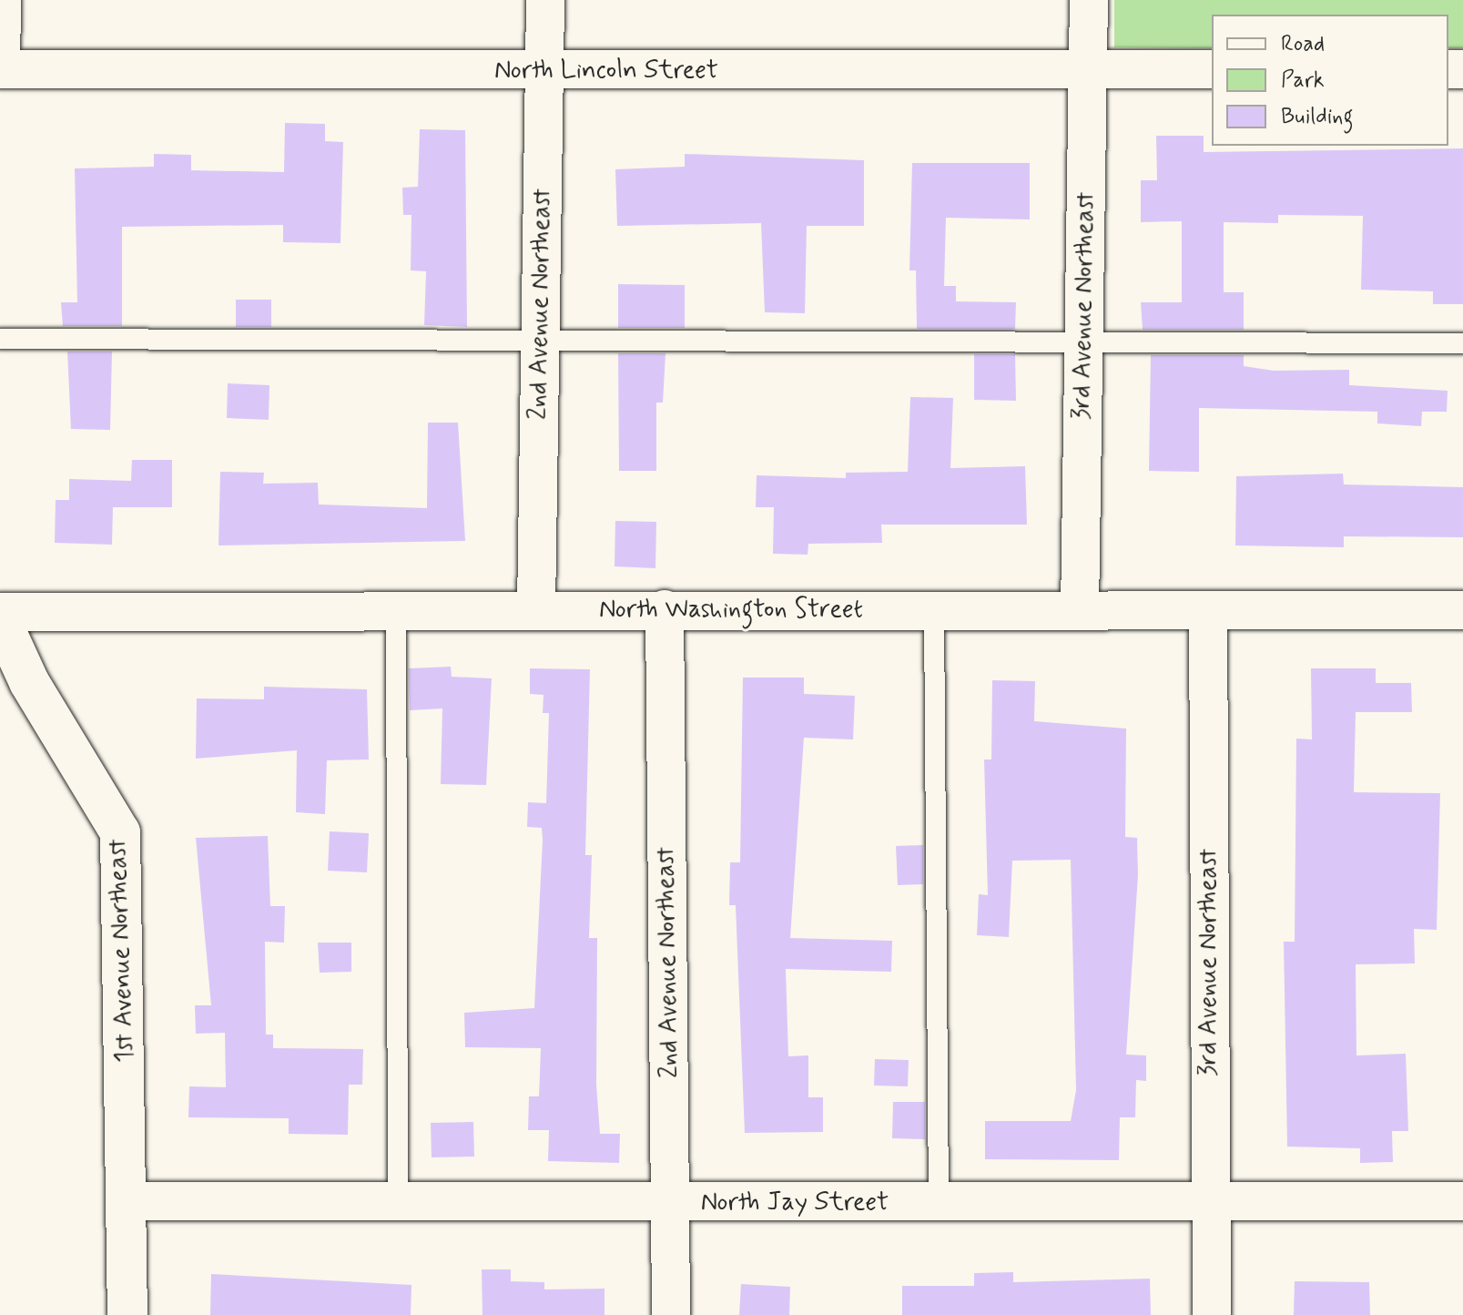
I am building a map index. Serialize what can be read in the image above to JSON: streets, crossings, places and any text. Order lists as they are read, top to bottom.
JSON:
{
  "streets": {
    "street": [
      "North Lincoln Street",
      "2nd Avenue Northeast",
      "3rd Avenue Northeast",
      "North Washington Street",
      "1st Avenue Northeast",
      "North Jay Street"
    ]
  },
  "crossings": [
    ["North Lincoln Street", "2nd Avenue Northeast"],
    ["North Lincoln Street", "3rd Avenue Northeast"],
    ["2nd Avenue Northeast", "North Washington Street"],
    ["2nd Avenue Northeast", "North Jay Street"],
    ["3rd Avenue Northeast", "North Washington Street"],
    ["3rd Avenue Northeast", "North Jay Street"],
    ["1st Avenue Northeast", "North Jay Street"]
  ],
  "legend": ["Road", "Park", "Building"]
}
